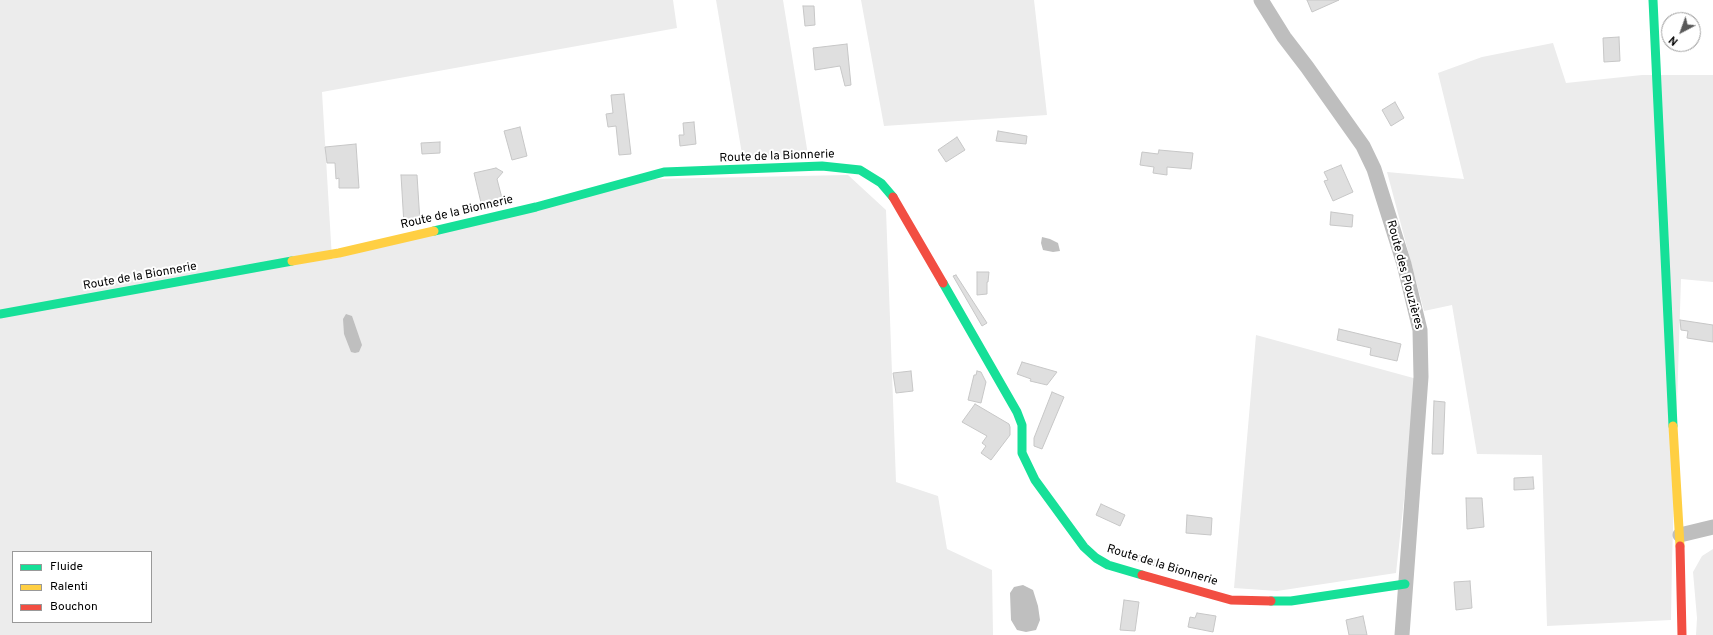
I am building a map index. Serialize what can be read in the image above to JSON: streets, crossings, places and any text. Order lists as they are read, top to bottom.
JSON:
{
  "streets": {
    "street": ["Route de la Bionnerie", "Route des Plouzières"]
  },
  "crossings": [
    ["Route de la Bionnerie", "Route des Plouzières"]
  ],
  "legend": ["Fluide", "Ralenti", "Bouchon"],
  "north": "bottom left"
}
